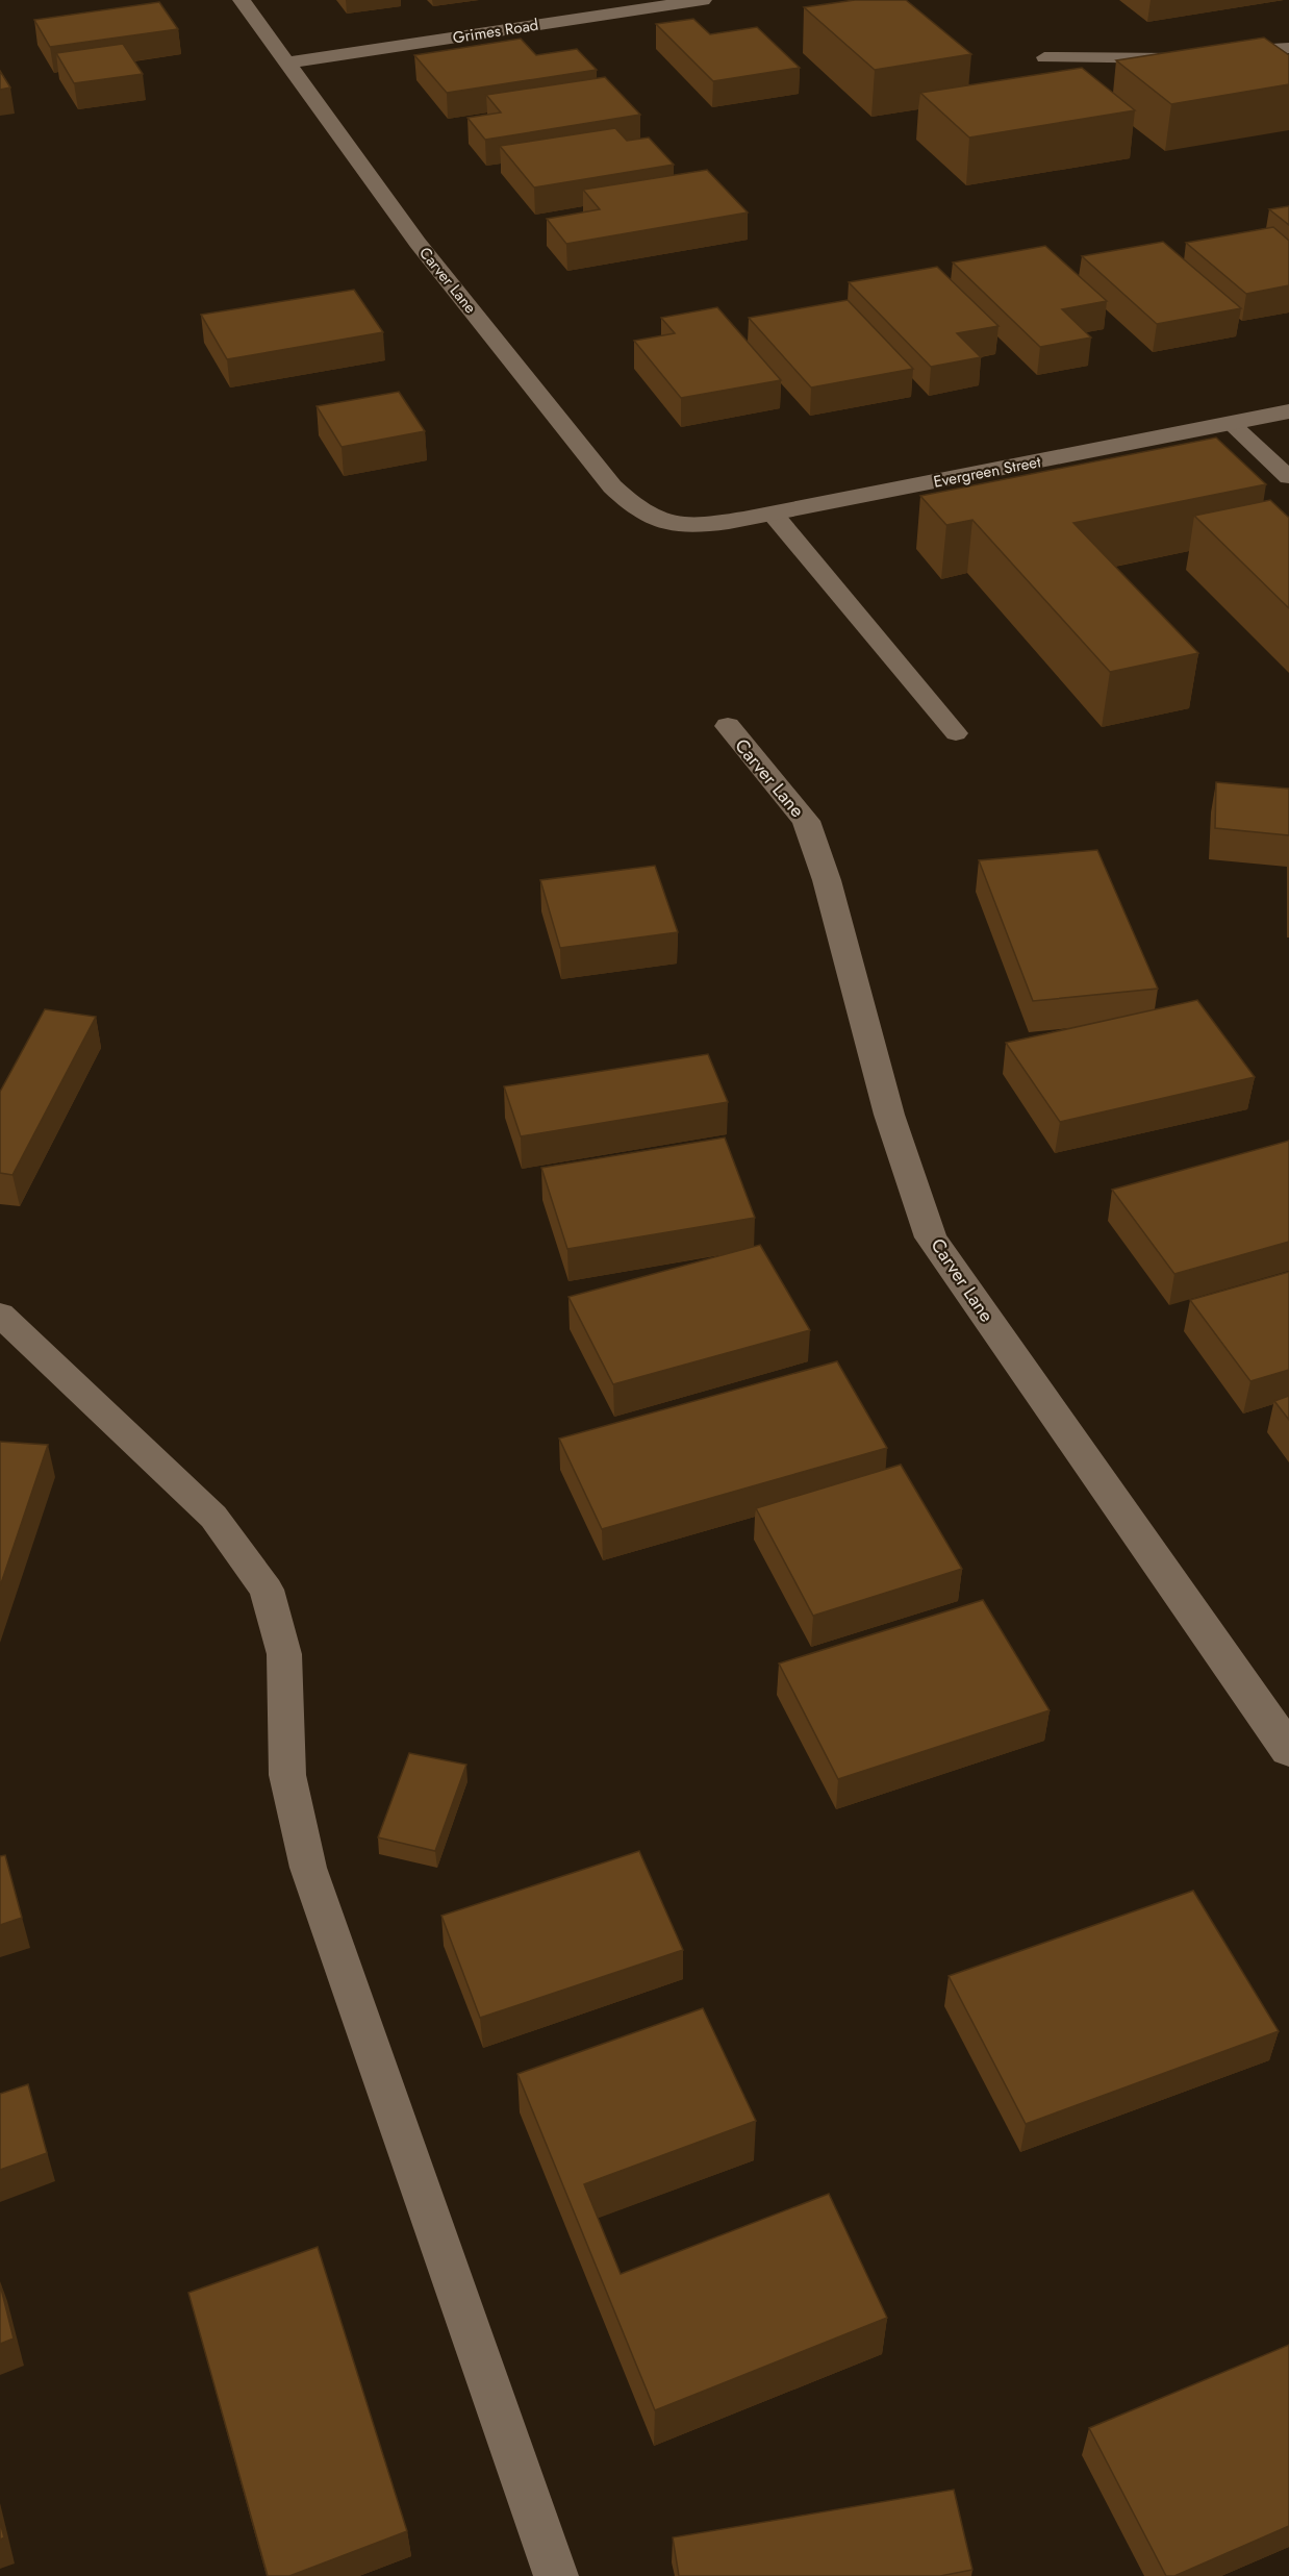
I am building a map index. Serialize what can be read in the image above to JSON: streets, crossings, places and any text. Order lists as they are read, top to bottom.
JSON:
{
  "streets": {
    "street": ["Grimes Road", "Carver Lane", "Evergreen Street"]
  },
  "crossings": [
    ["Grimes Road", "Carver Lane"],
    ["Carver Lane", "Evergreen Street"]
  ]
}
